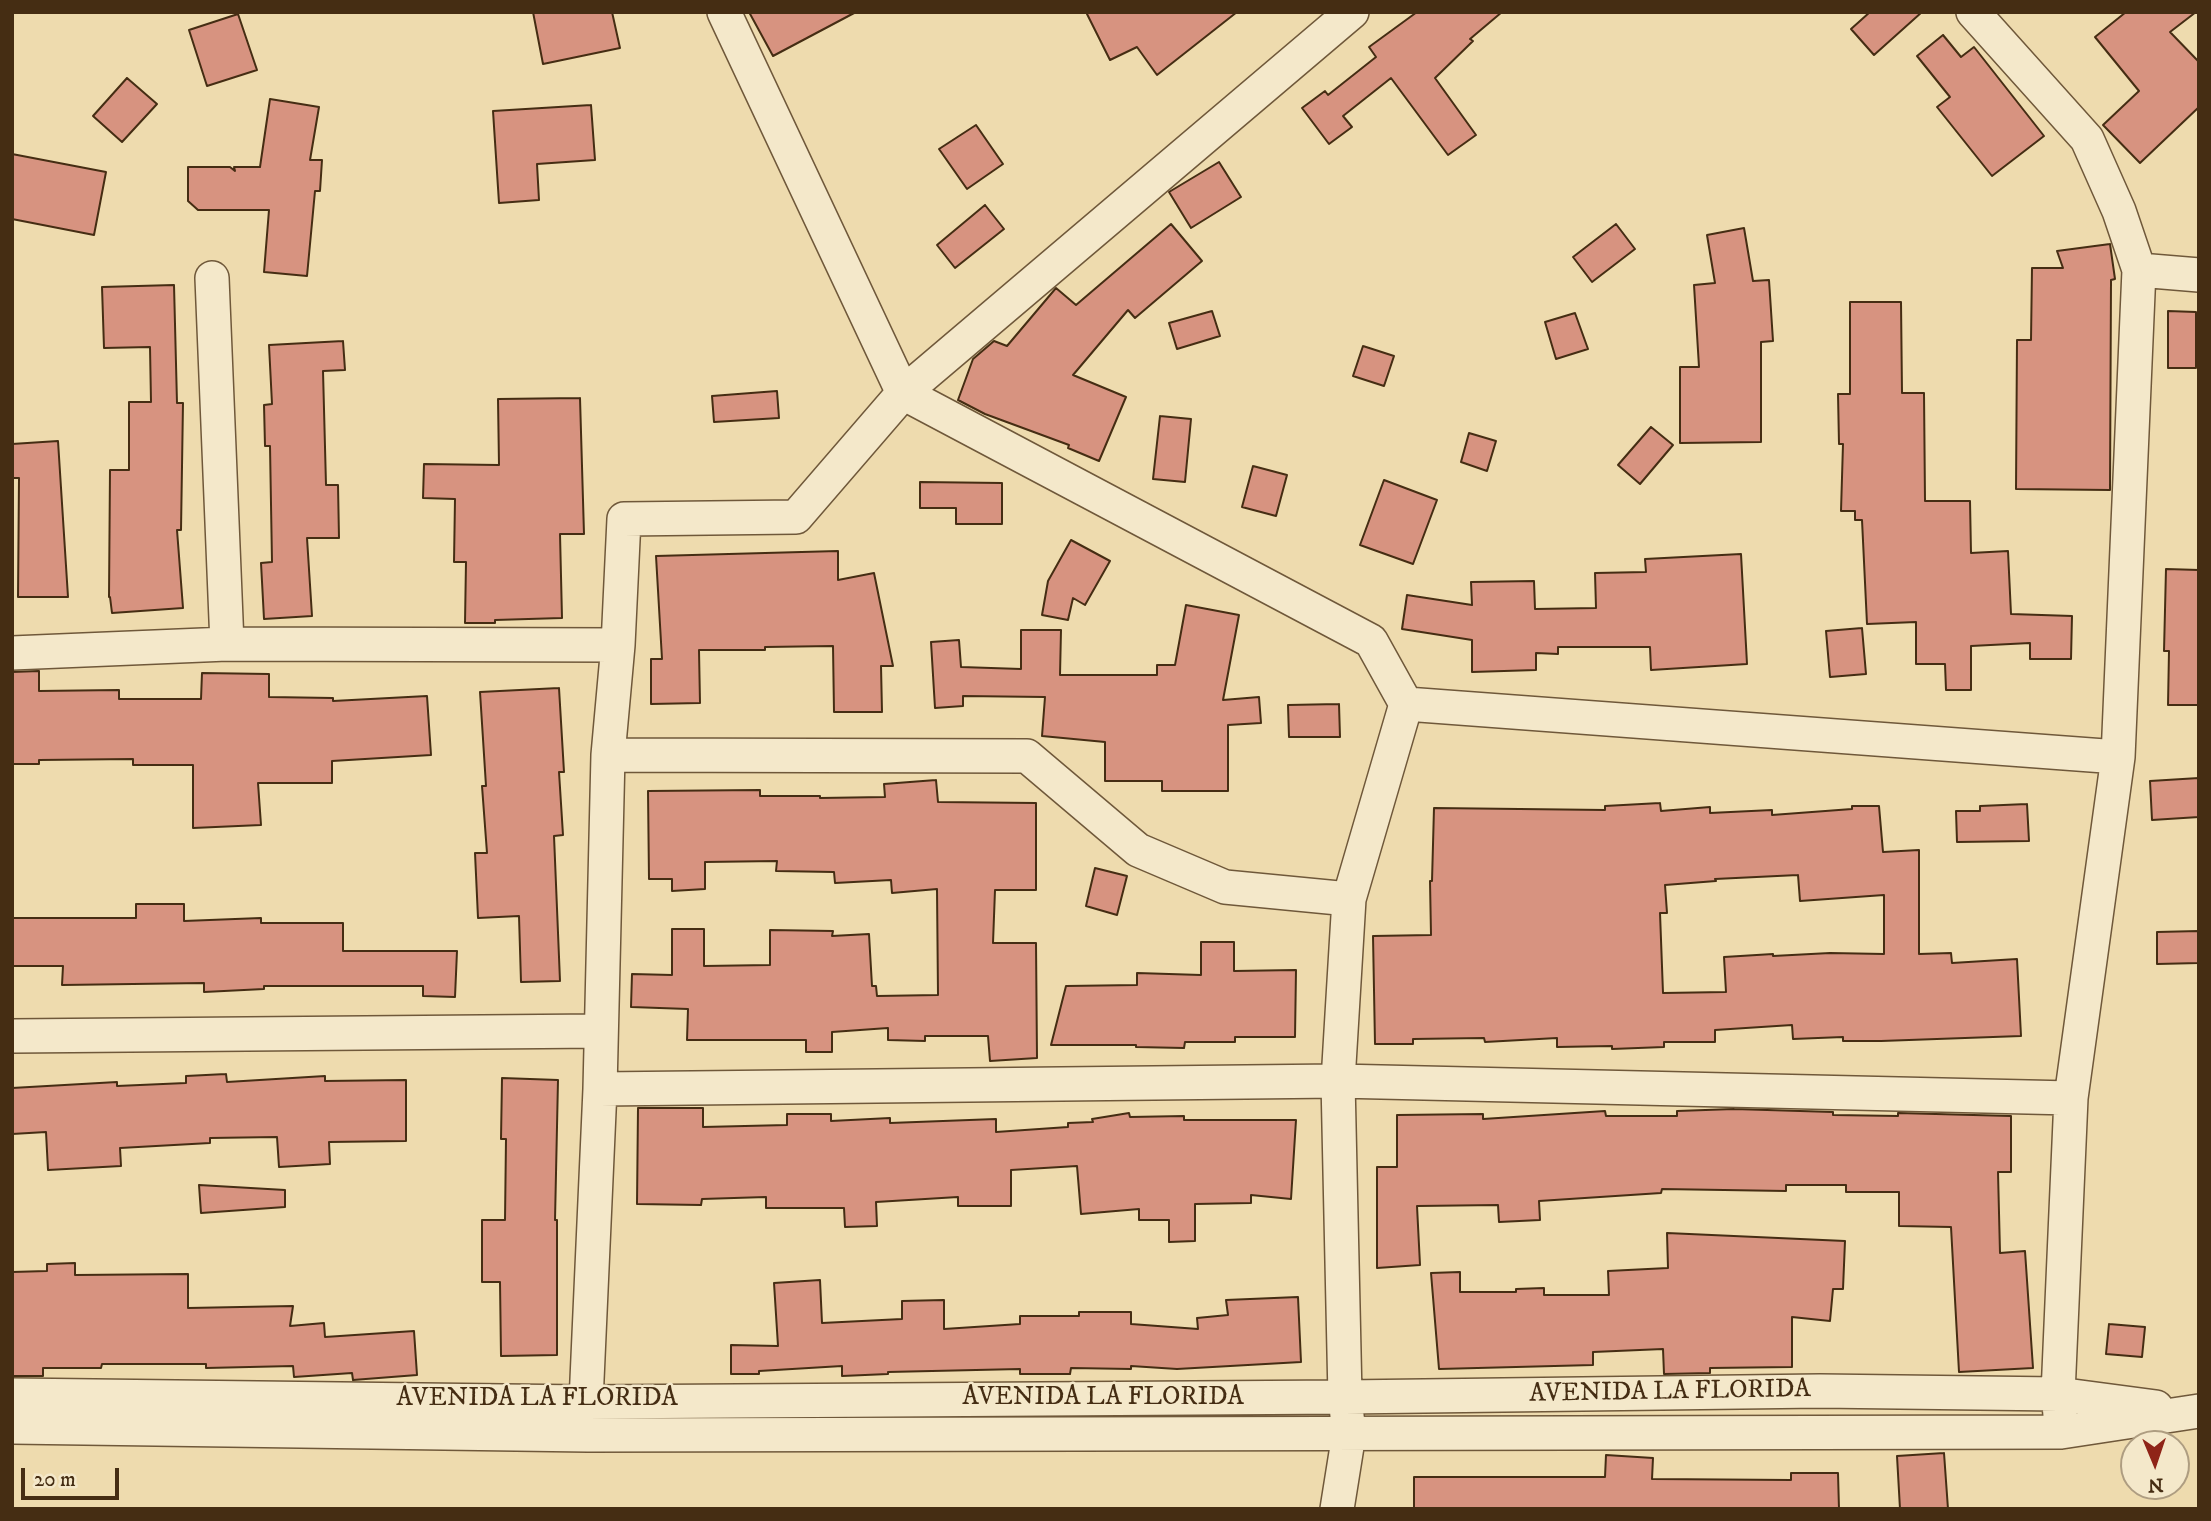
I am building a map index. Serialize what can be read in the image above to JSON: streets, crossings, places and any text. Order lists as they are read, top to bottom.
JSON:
{
  "streets": {
    "street": ["AVENIDA LA FLORIDA"]
  },
  "scale_bar": "20 m",
  "north": "bottom"
}
